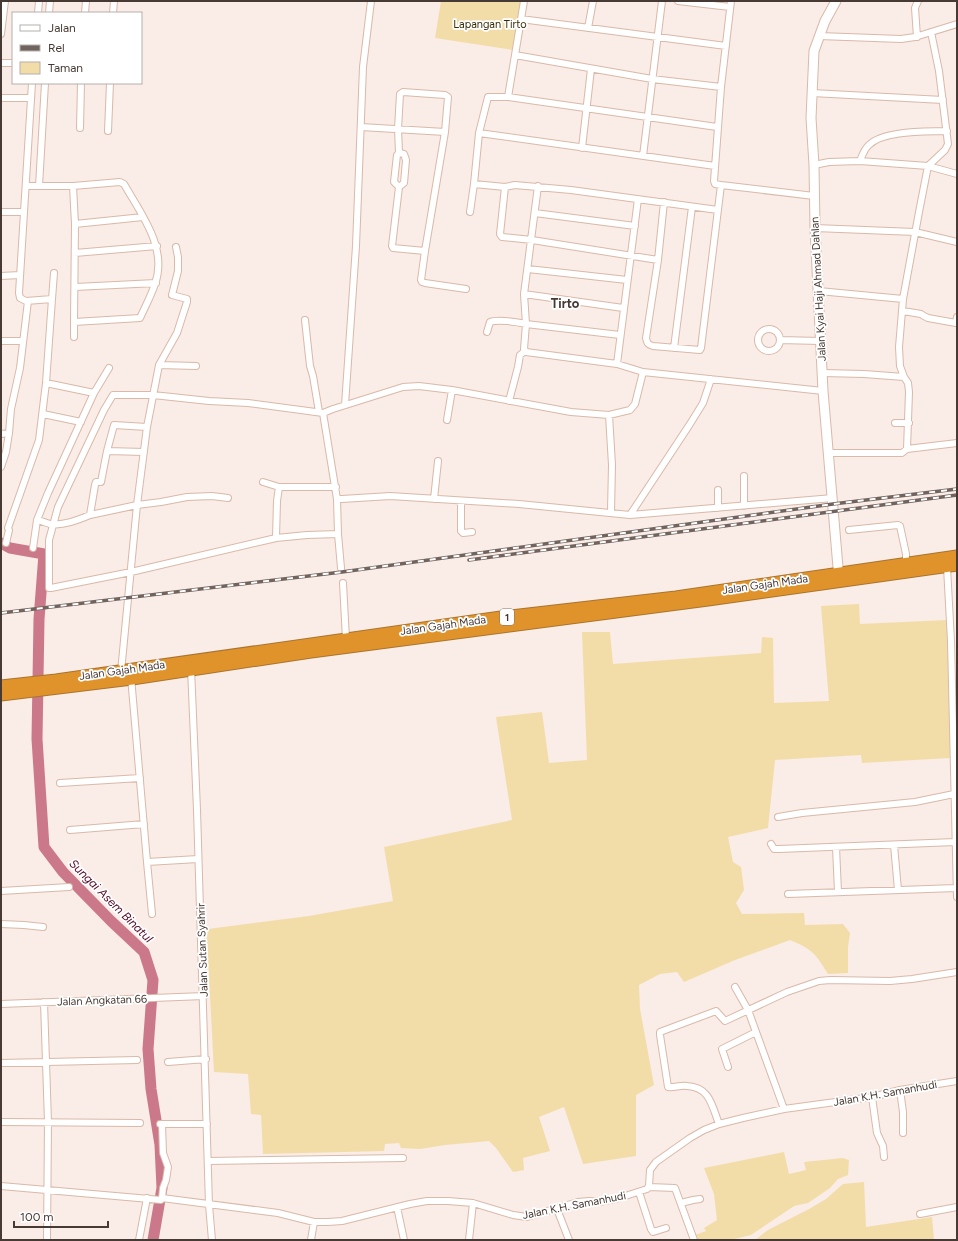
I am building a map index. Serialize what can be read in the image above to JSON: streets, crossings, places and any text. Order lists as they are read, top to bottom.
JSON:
{
  "streets": {
    "highway": ["Jalan Gajah Mada", "1"],
    "street": [
      "Jalan Kyai Haji Ahmad Dahlan",
      "Jalan Sutan Syahrir",
      "Jalan Angkatan 66",
      "Jalan K.H. Samanhudi"
    ]
  },
  "crossings": [
    ["Jalan Kyai Haji Ahmad Dahlan", "Jalan Gajah Mada"],
    ["Jalan Gajah Mada", "Jalan Sutan Syahrir"],
    ["Jalan Sutan Syahrir", "Jalan Angkatan 66"],
    ["Jalan Sutan Syahrir", "Jalan K.H. Samanhudi"]
  ],
  "districts": ["Tirto"],
  "water": ["Sungai Asem Binatul"],
  "parks": ["Lapangan Tirto"],
  "legend": ["Jalan", "Rel", "Taman"],
  "scale_bar": "100 m"
}
